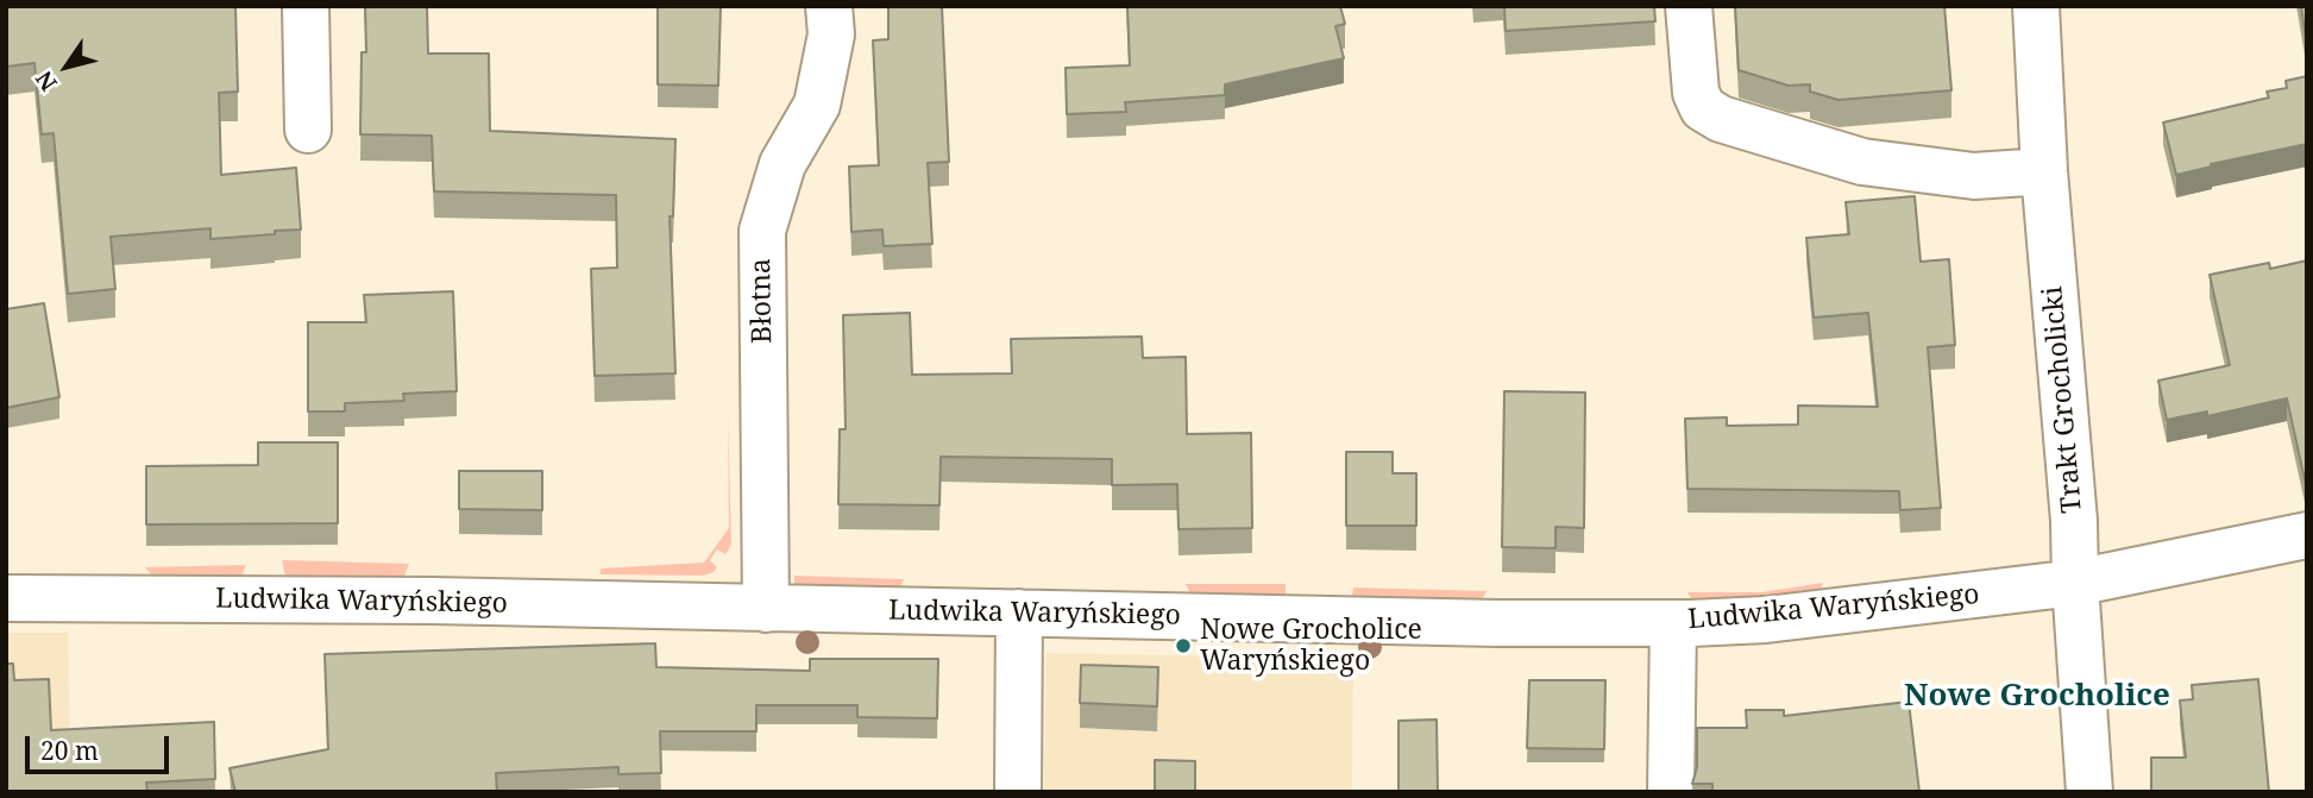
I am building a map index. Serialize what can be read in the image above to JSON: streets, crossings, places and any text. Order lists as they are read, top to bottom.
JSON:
{
  "streets": {
    "street": ["Błotna", "Trakt Grocholicki", "Ludwika Waryńskiego"]
  },
  "crossings": [
    ["Błotna", "Ludwika Waryńskiego"],
    ["Trakt Grocholicki", "Ludwika Waryńskiego"]
  ],
  "districts": ["Nowe Grocholice"],
  "places": ["Nowe Grocholice Waryńskiego"],
  "scale_bar": "20 m",
  "north": "bottom left"
}
